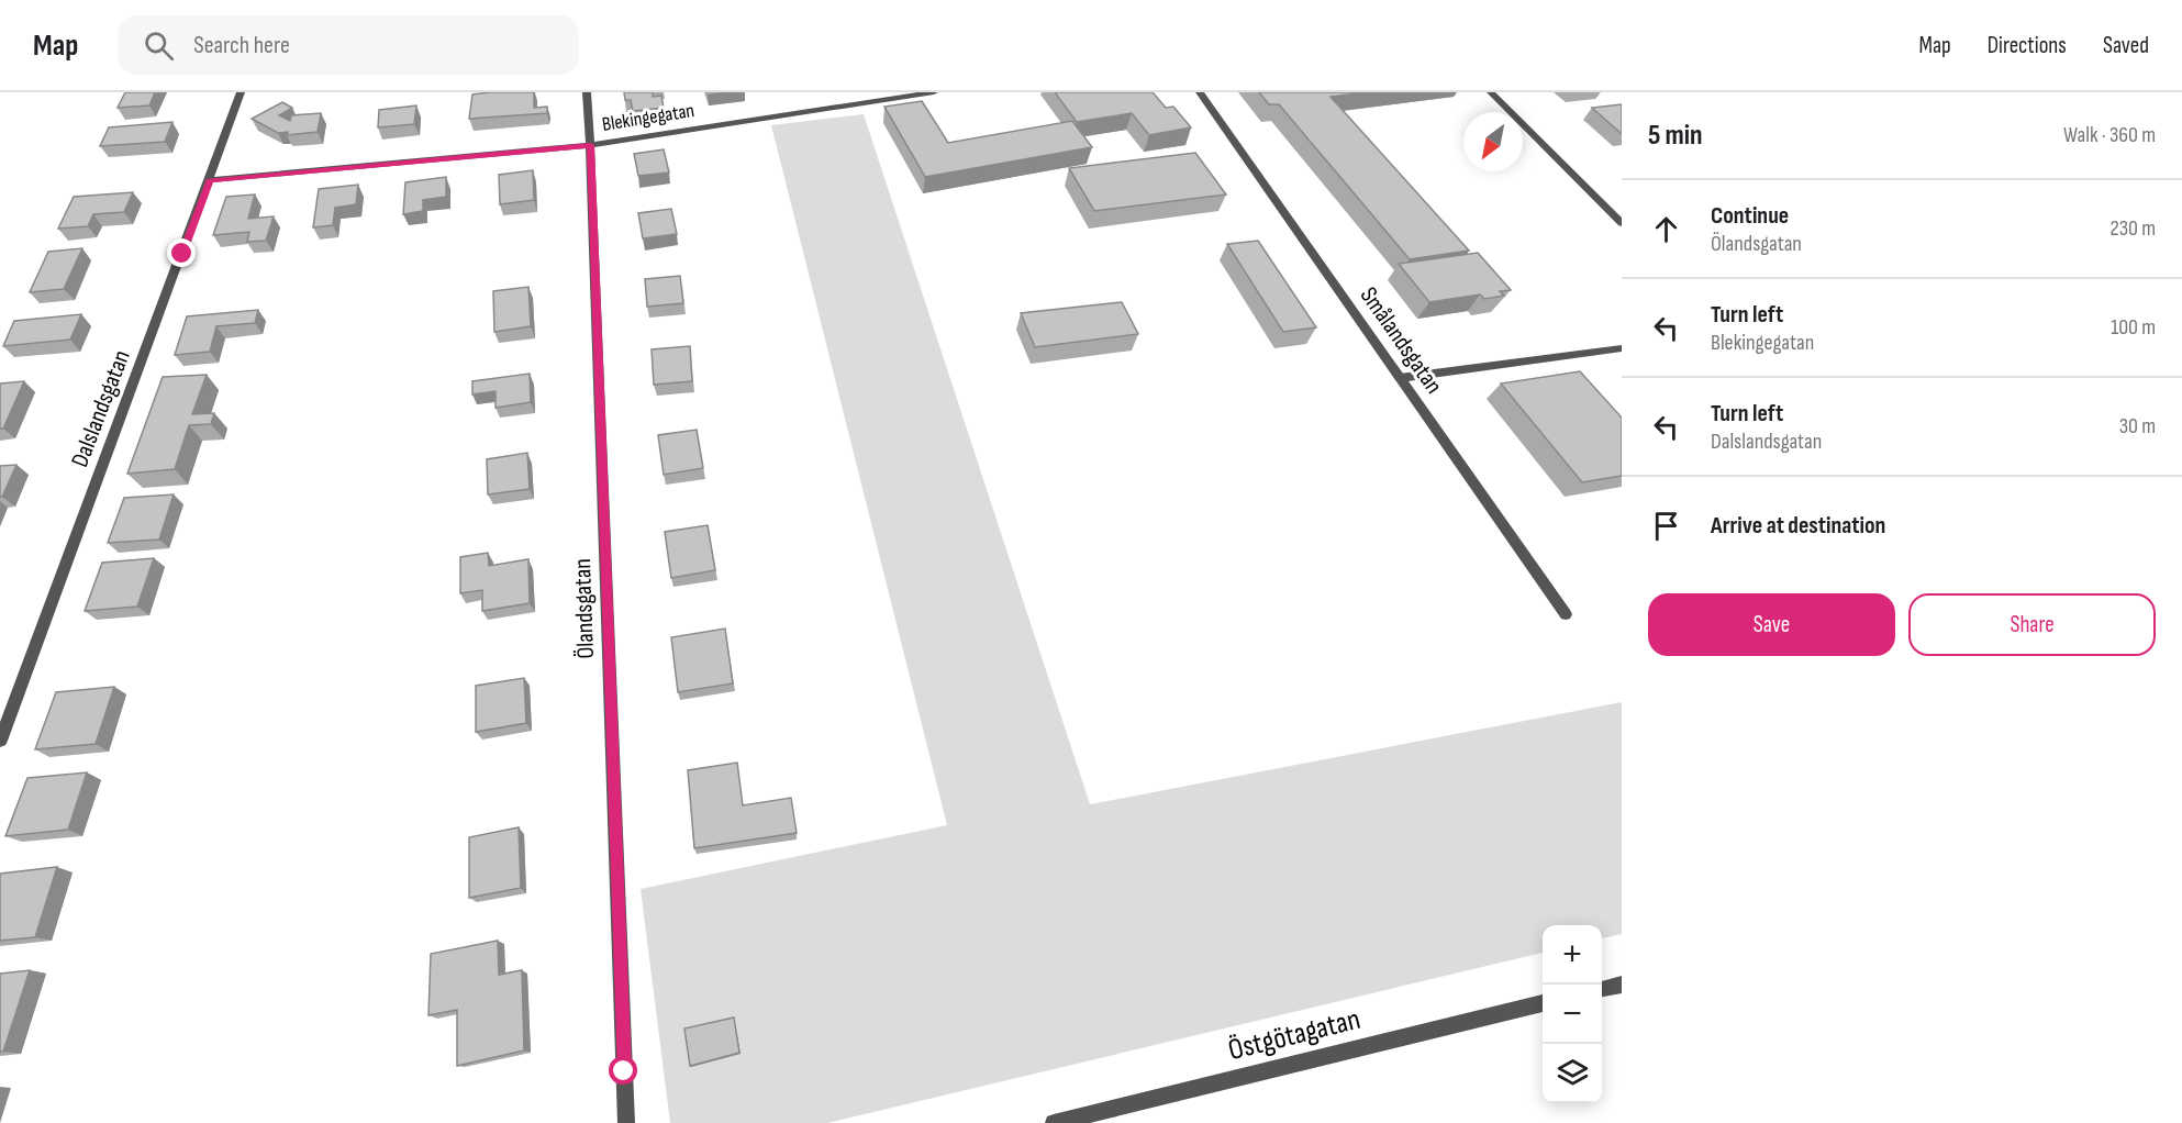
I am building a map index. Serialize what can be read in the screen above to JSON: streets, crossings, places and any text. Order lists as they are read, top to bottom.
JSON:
{
  "streets": {
    "street": [
      "Blekingegatan",
      "Smålandsgatan",
      "Dalslandsgatan",
      "Ölandsgatan",
      "Östgötagatan"
    ]
  },
  "crossings": [
    ["Blekingegatan", "Dalslandsgatan"],
    ["Blekingegatan", "Ölandsgatan"]
  ],
  "north": "bottom left",
  "page": {
    "header": "Map",
    "search": "Search here",
    "nav": ["Map", "Directions", "Saved"],
    "heading": ["5 min", "Walk · 360 m"],
    "list": [
      ["Continue", "Ölandsgatan", "230 m"],
      ["Turn left", "Blekingegatan", "100 m"],
      ["Turn left", "Dalslandsgatan", "30 m"],
      "Arrive at destination"
    ],
    "buttons": ["Save", "Share"],
    "map_buttons": ["+", "−"]
  }
}
